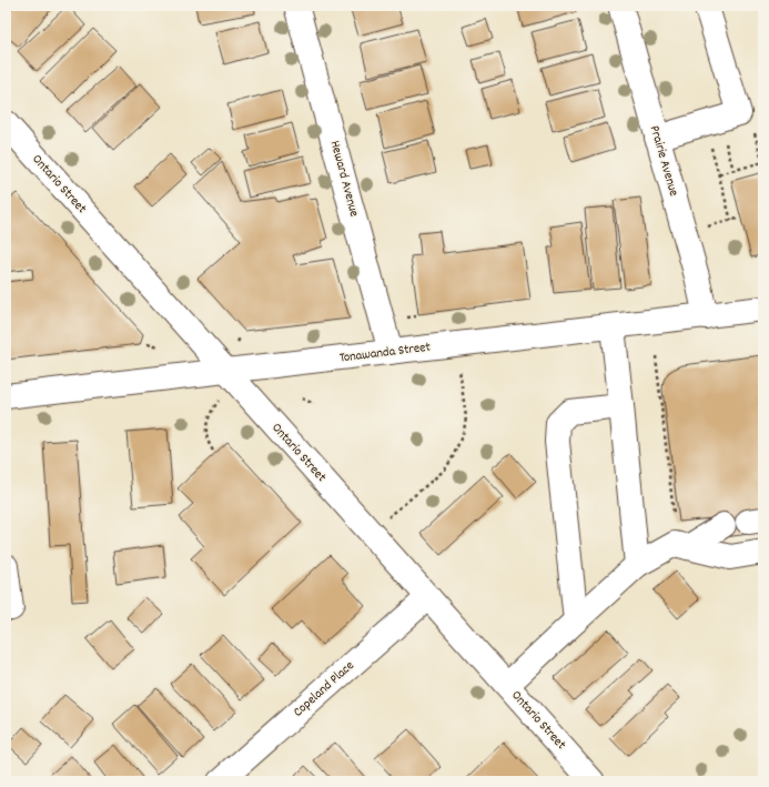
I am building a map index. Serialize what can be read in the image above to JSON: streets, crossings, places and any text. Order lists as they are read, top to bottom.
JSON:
{
  "streets": {
    "street": [
      "Prairie Avenue",
      "Heward Avenue",
      "Ontario Street",
      "Tonawanda Street",
      "Copeland Place"
    ]
  },
  "crossings": [
    ["Prairie Avenue", "Tonawanda Street"],
    ["Heward Avenue", "Tonawanda Street"],
    ["Ontario Street", "Tonawanda Street"],
    ["Ontario Street", "Copeland Place"]
  ]
}
